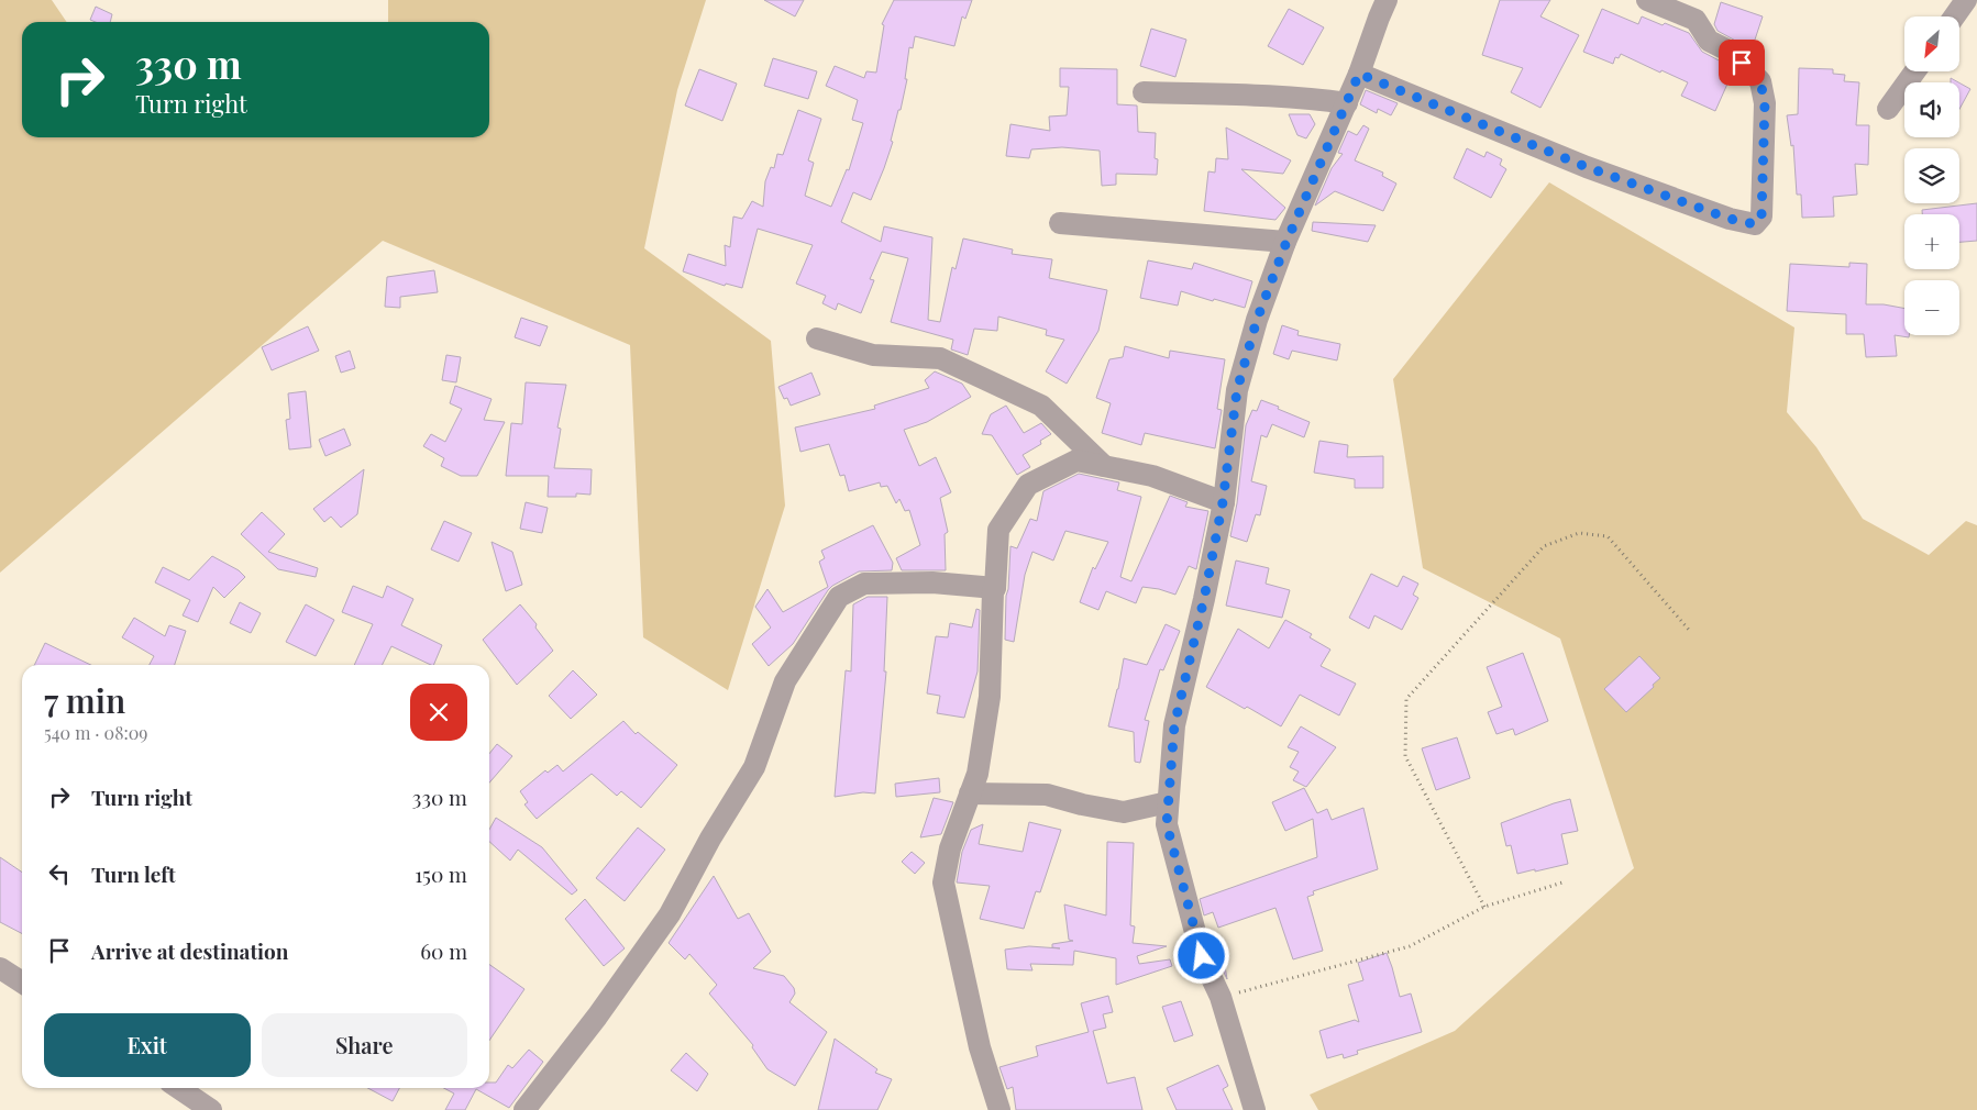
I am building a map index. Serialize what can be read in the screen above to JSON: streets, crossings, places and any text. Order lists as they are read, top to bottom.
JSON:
{
  "north": "bottom left",
  "page": {
    "map_buttons": ["+", "−"],
    "turn": ["330 m", "Turn right"],
    "heading": ["7 min", "540 m · 08:09"],
    "list": [
      {
        "name": "Turn right",
        "value": "330 m"
      },
      {
        "name": "Turn left",
        "value": "150 m"
      },
      {
        "name": "Arrive at destination",
        "value": "60 m"
      }
    ],
    "buttons": ["Exit", "Share"]
  }
}
